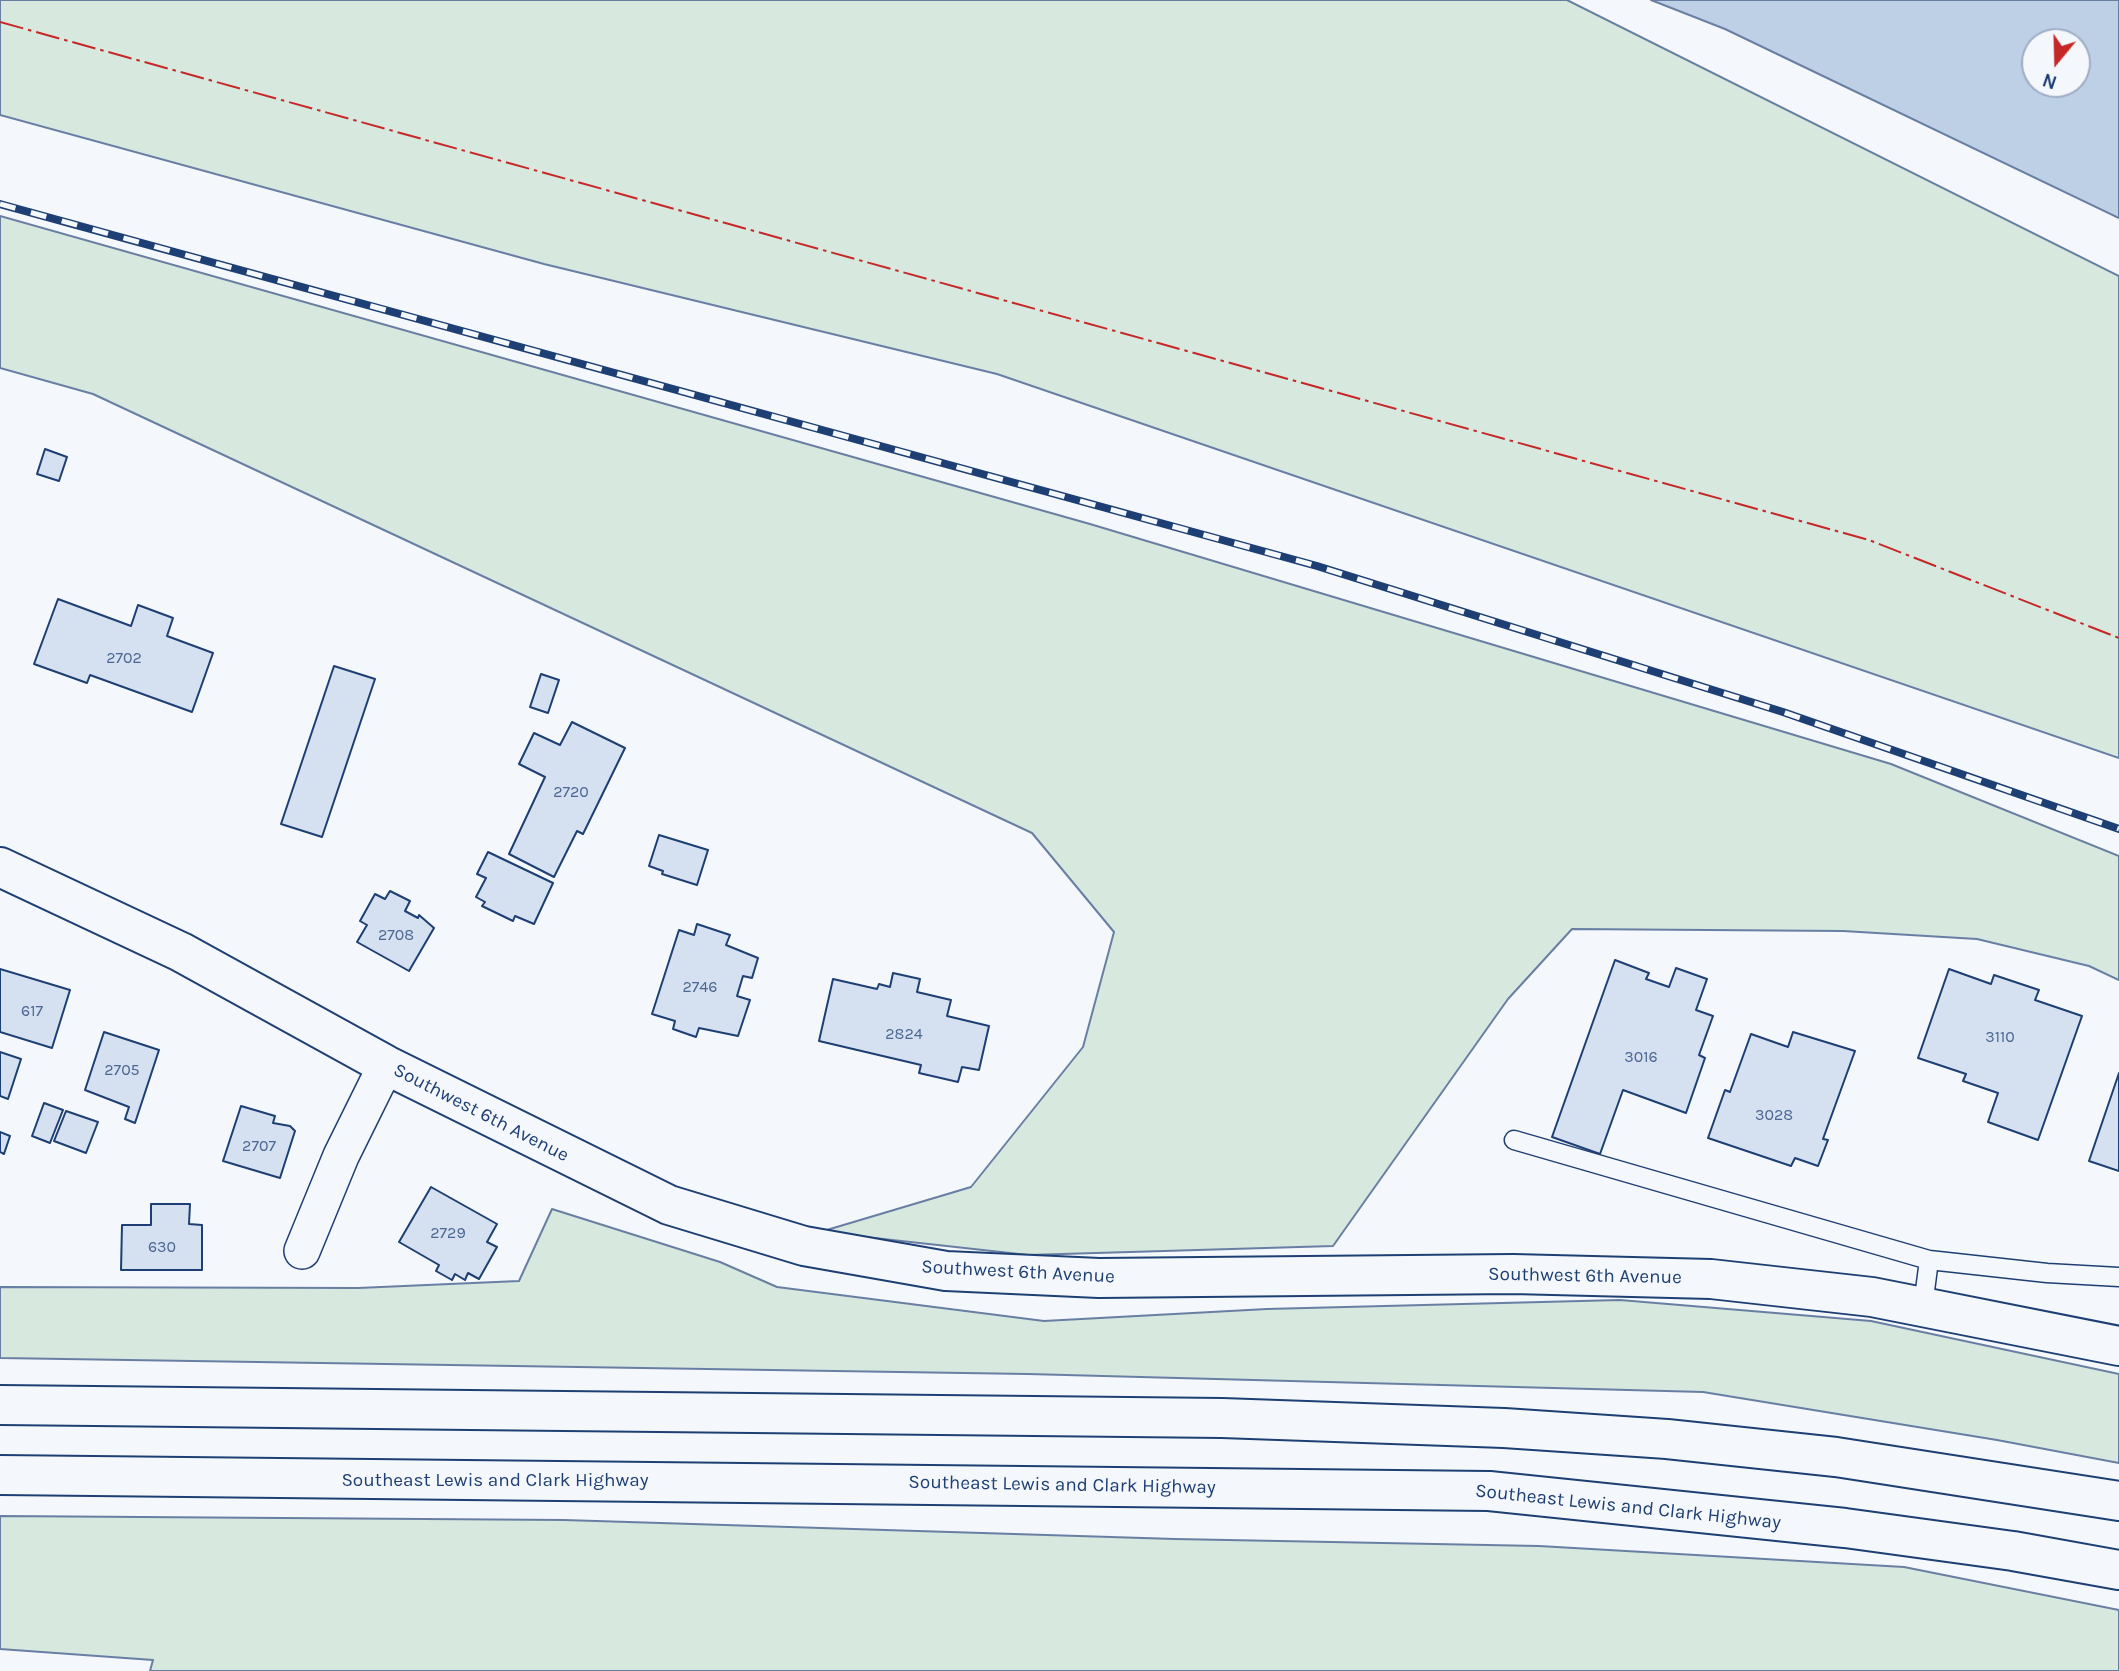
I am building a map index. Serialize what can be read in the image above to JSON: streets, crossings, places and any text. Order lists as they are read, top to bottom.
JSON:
{
  "streets": {
    "main road": ["Southwest 6th Avenue", "Southeast Lewis and Clark Highway"]
  },
  "house_numbers": [
    "2702",
    "2720",
    "2708",
    "2746",
    "617",
    "2824",
    "3110",
    "3016",
    "2705",
    "3028",
    "2707",
    "2729",
    "630"
  ],
  "north": "bottom"
}
